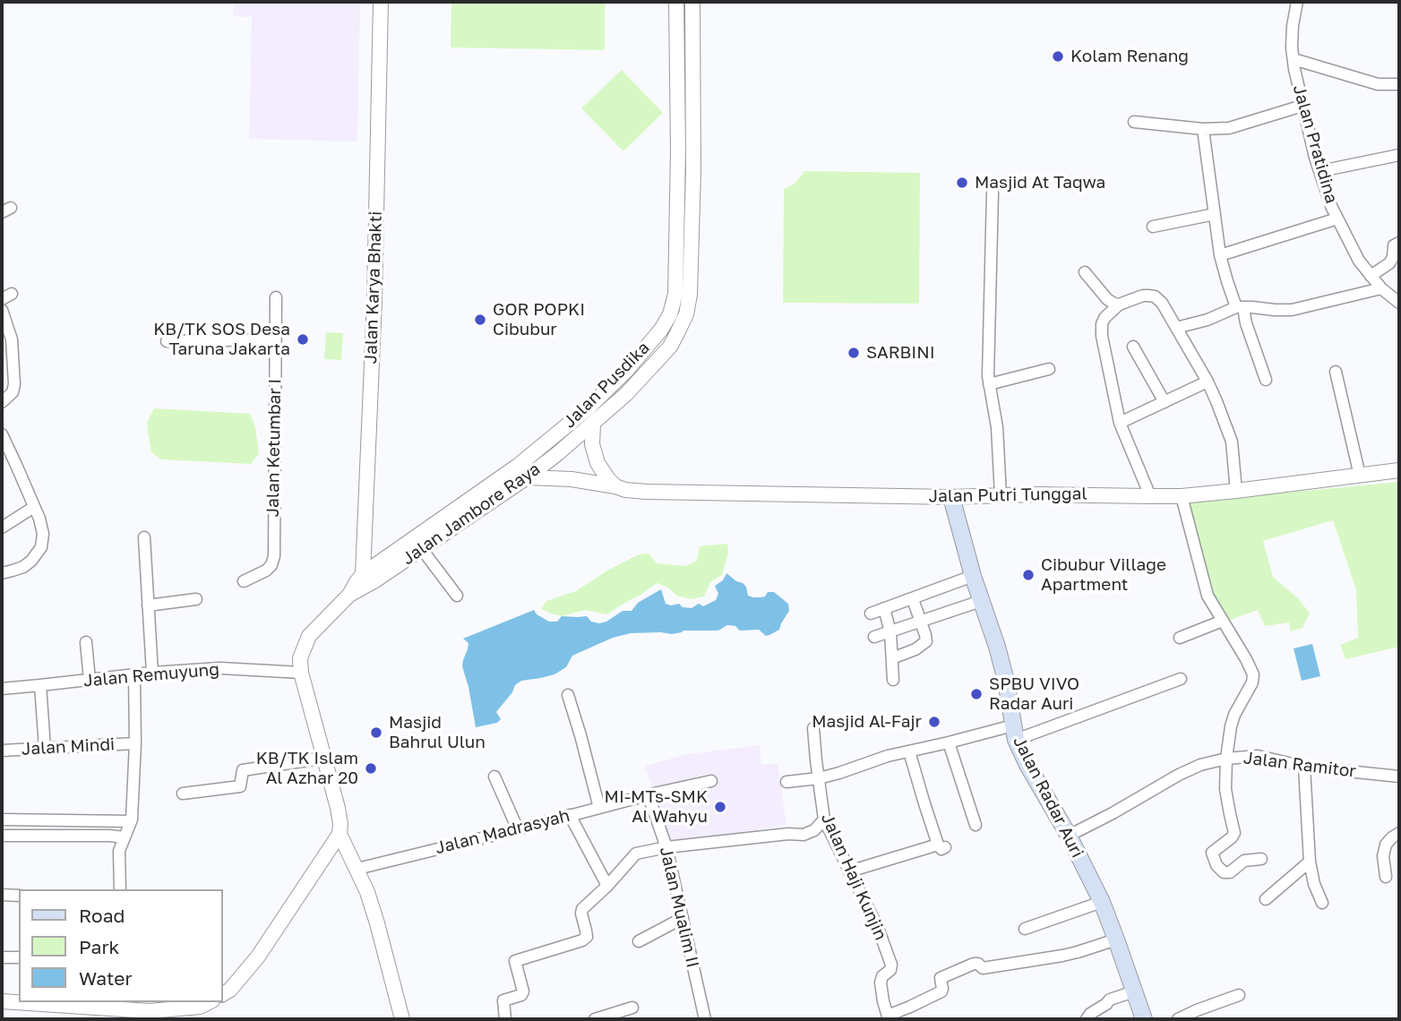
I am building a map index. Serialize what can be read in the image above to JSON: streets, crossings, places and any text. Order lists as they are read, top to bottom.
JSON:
{
  "streets": {
    "main road": ["Jalan Radar Auri"],
    "street": [
      "Jalan Pratidina",
      "Jalan Karya Bhakti",
      "Jalan Pusdika",
      "Jalan Ketumbar I",
      "Jalan Putri Tunggal",
      "Jalan Jambore Raya",
      "Jalan Remuyung",
      "Jalan Mindi",
      "Jalan Ramitor",
      "Jalan Madrasyah",
      "Jalan Haji Kunjin",
      "Jalan Mualim II"
    ]
  },
  "crossings": [
    ["Jalan Karya Bhakti", "Jalan Pusdika"],
    ["Jalan Pusdika", "Jalan Jambore Raya"],
    ["Jalan Putri Tunggal", "Jalan Jambore Raya"],
    ["Jalan Putri Tunggal", "Jalan Radar Auri"],
    ["Jalan Jambore Raya", "Jalan Remuyung"],
    ["Jalan Ramitor", "Jalan Radar Auri"],
    ["Jalan Madrasyah", "Jalan Mualim II"]
  ],
  "places": [
    "Kolam Renang",
    "Masjid At Taqwa",
    "GOR POPKI Cibubur",
    "KB/TK SOS Desa Taruna Jakarta",
    "SARBINI",
    "Cibubur Village Apartment",
    "SPBU VIVO Radar Auri",
    "Masjid Al-Fajr",
    "Masjid Bahrul Ulun",
    "KB/TK Islam Al Azhar 20",
    "MI-MTs-SMK Al Wahyu"
  ],
  "legend": ["Road", "Park", "Water"]
}
